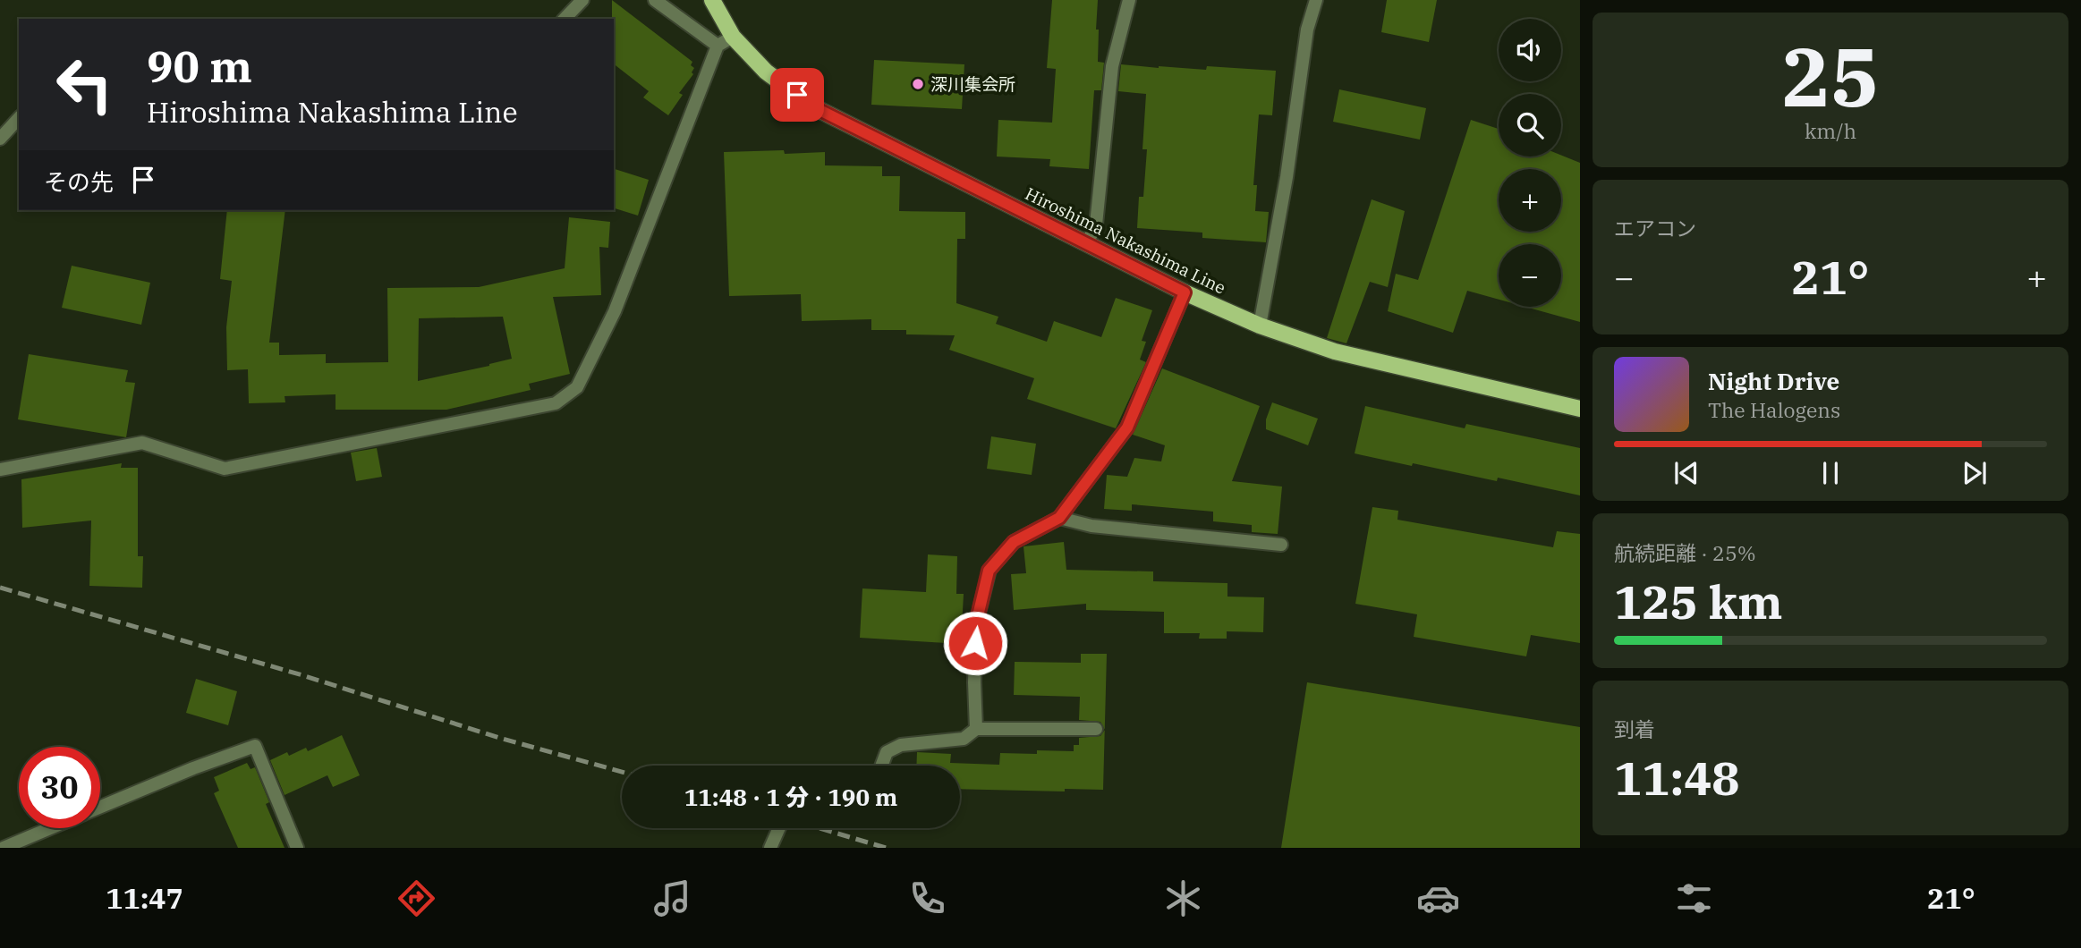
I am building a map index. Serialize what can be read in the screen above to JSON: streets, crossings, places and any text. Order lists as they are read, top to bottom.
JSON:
{
  "streets": {
    "main road": ["Hiroshima Nakashima Line"]
  },
  "places": ["深川集会所"],
  "page": {
    "tile": [
      ["25", "km/h"],
      "エアコン",
      ["航続距離 · 25%", "125 km"],
      ["到着", "11:48"]
    ],
    "map_buttons": ["+", "−"],
    "turn": ["90 m", "Hiroshima Nakashima Line"],
    "then": "その先",
    "heat": ["−", "21°", "+"],
    "song": ["Night Drive", "The Halogens"],
    "limit": "30",
    "trip": "11:48 · 1 分 · 190 m",
    "tabs": ["11:47", "21°"]
  }
}
